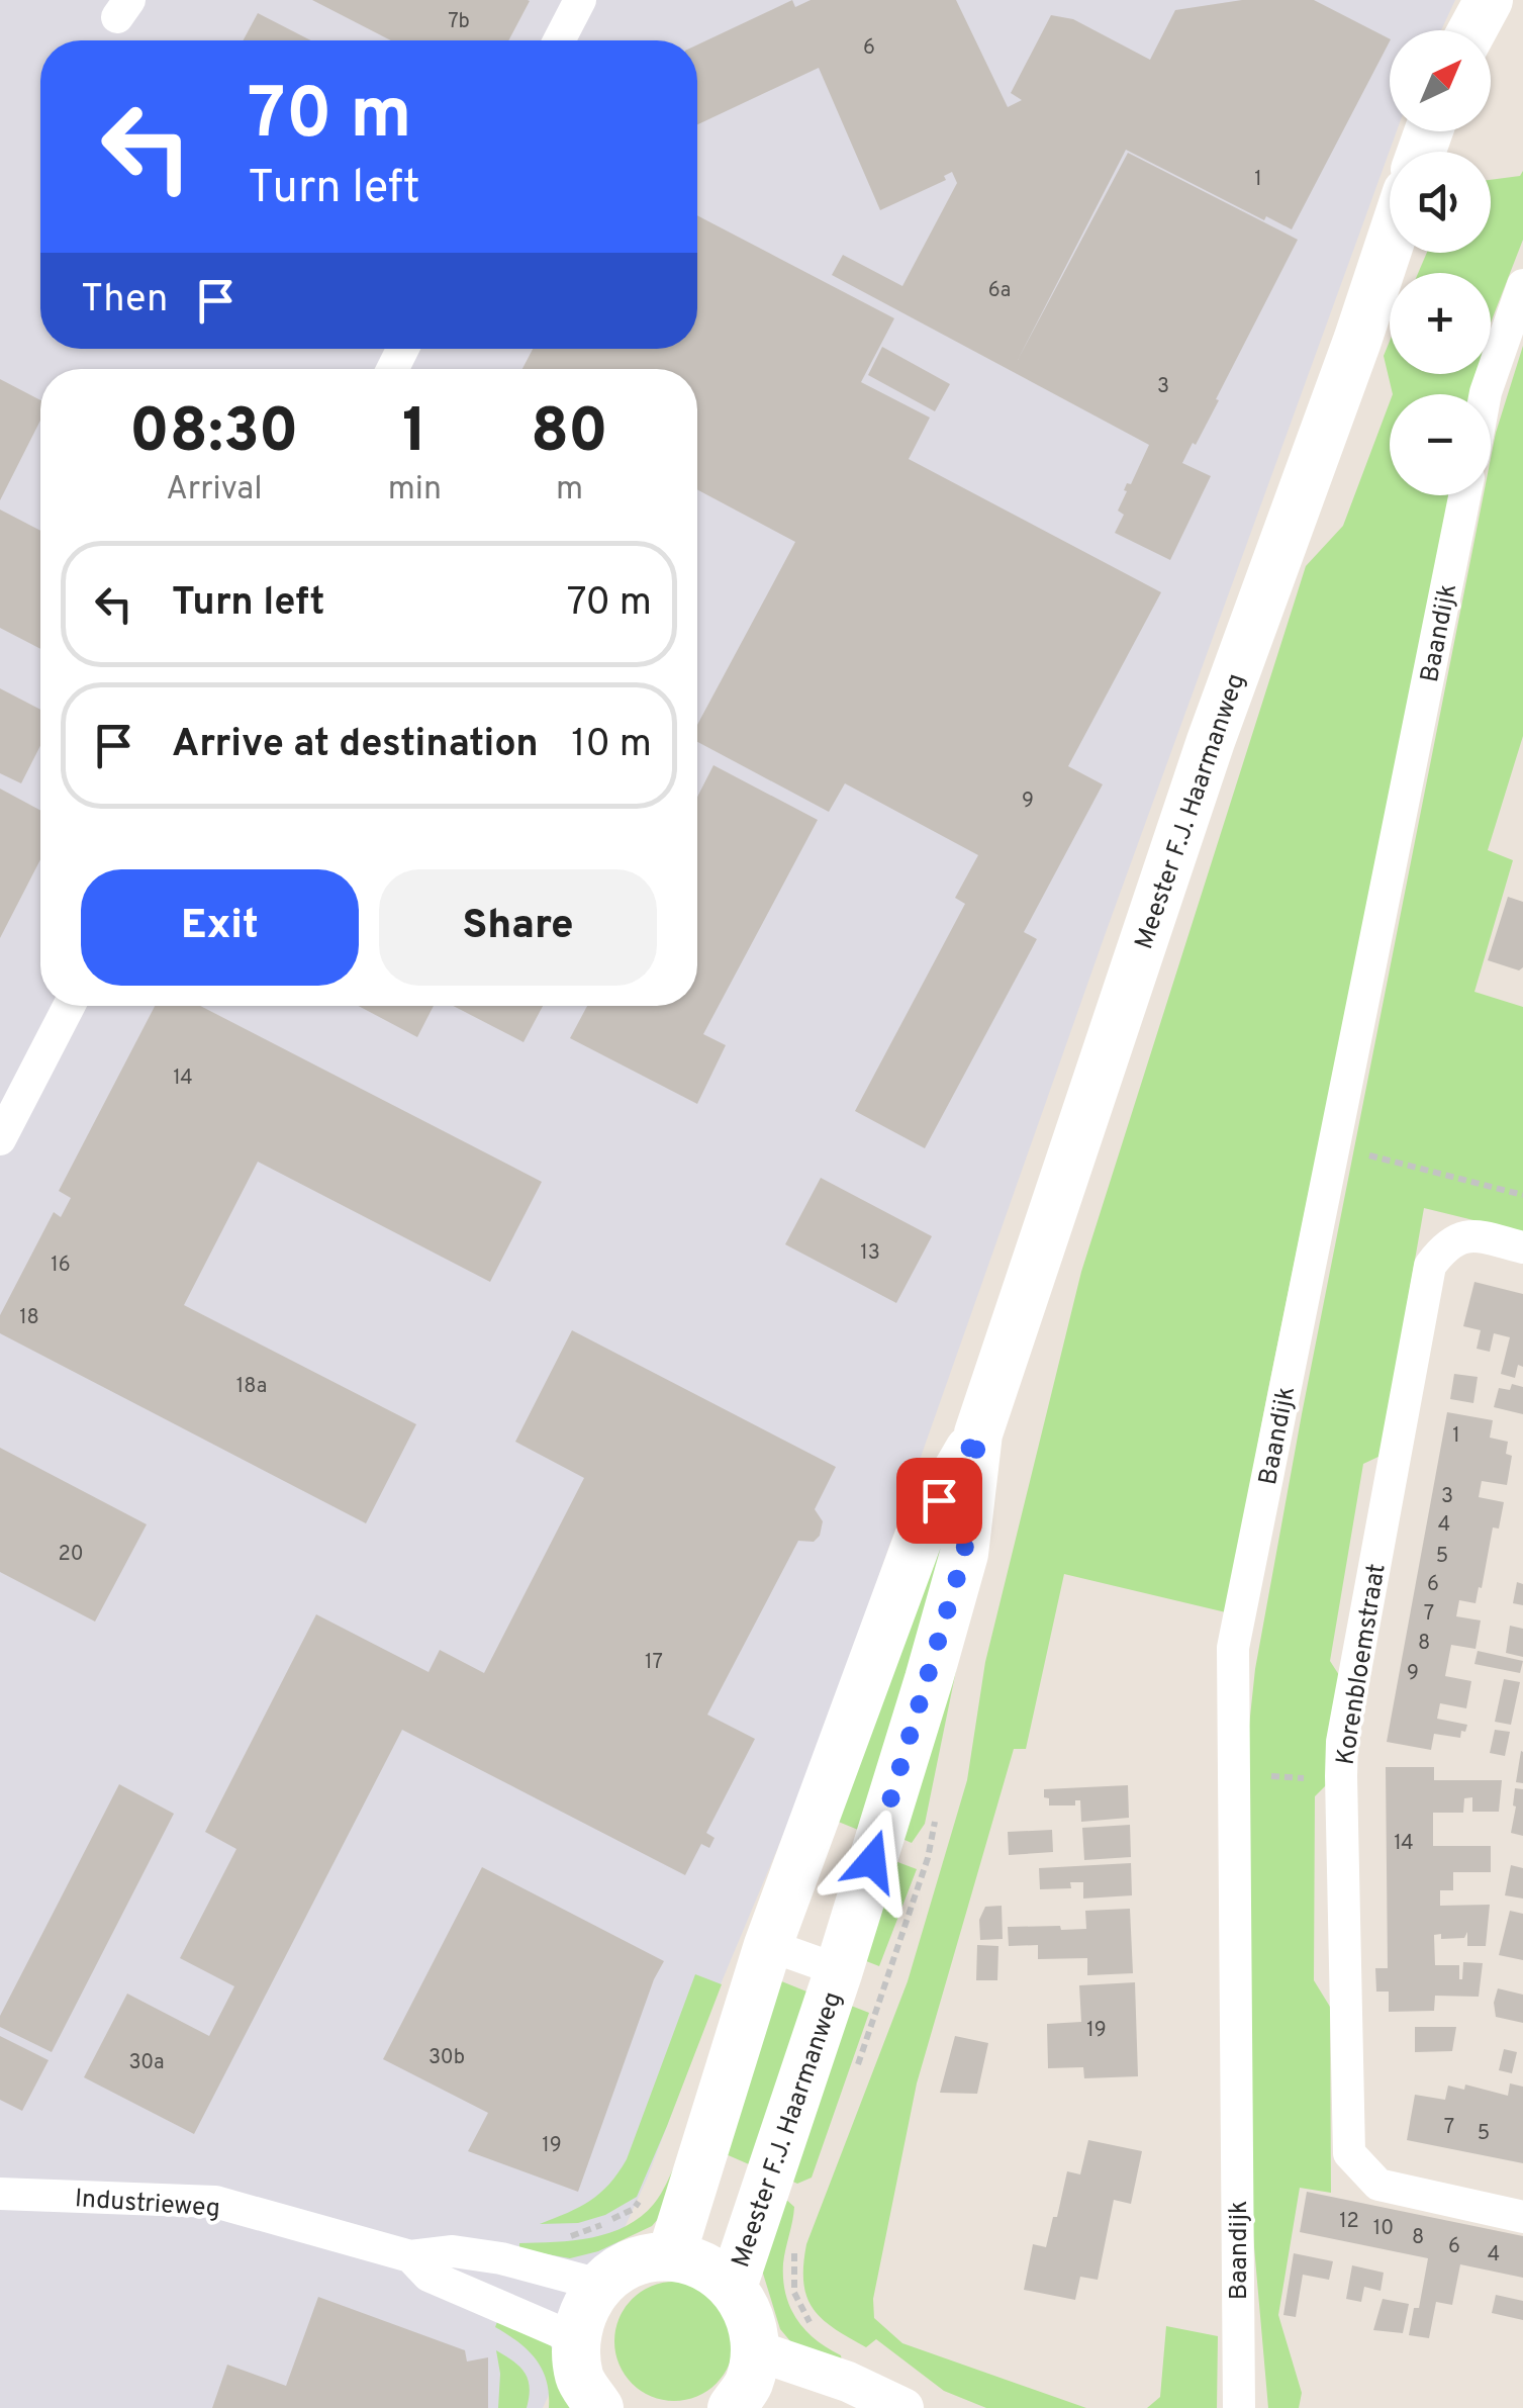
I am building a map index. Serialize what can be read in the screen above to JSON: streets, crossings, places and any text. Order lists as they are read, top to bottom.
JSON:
{
  "streets": {
    "main road": ["Meester F.J. Haarmanweg"],
    "street": ["Baandijk", "Korenbloemstraat", "Industrieweg"]
  },
  "house_numbers": [
    "7b",
    "6",
    "1",
    "6a",
    "3",
    "9",
    "14",
    "13",
    "16",
    "18",
    "18a",
    "1",
    "3",
    "4",
    "20",
    "5",
    "6",
    "7",
    "8",
    "17",
    "9",
    "14",
    "19",
    "30b",
    "30a",
    "7",
    "5",
    "19",
    "12",
    "10",
    "8",
    "6",
    "4"
  ],
  "north": "top right",
  "page": {
    "map_buttons": ["+", "−"],
    "turn": ["70 m", "Turn left"],
    "then": "Then",
    "eta": [
      "08:30",
      "Arrival",
      "1",
      "min",
      "80",
      "m"
    ],
    "list": [
      {
        "name": "Turn left",
        "value": "70 m"
      },
      {
        "name": "Arrive at destination",
        "value": "10 m"
      }
    ],
    "buttons": ["Exit", "Share"]
  }
}
